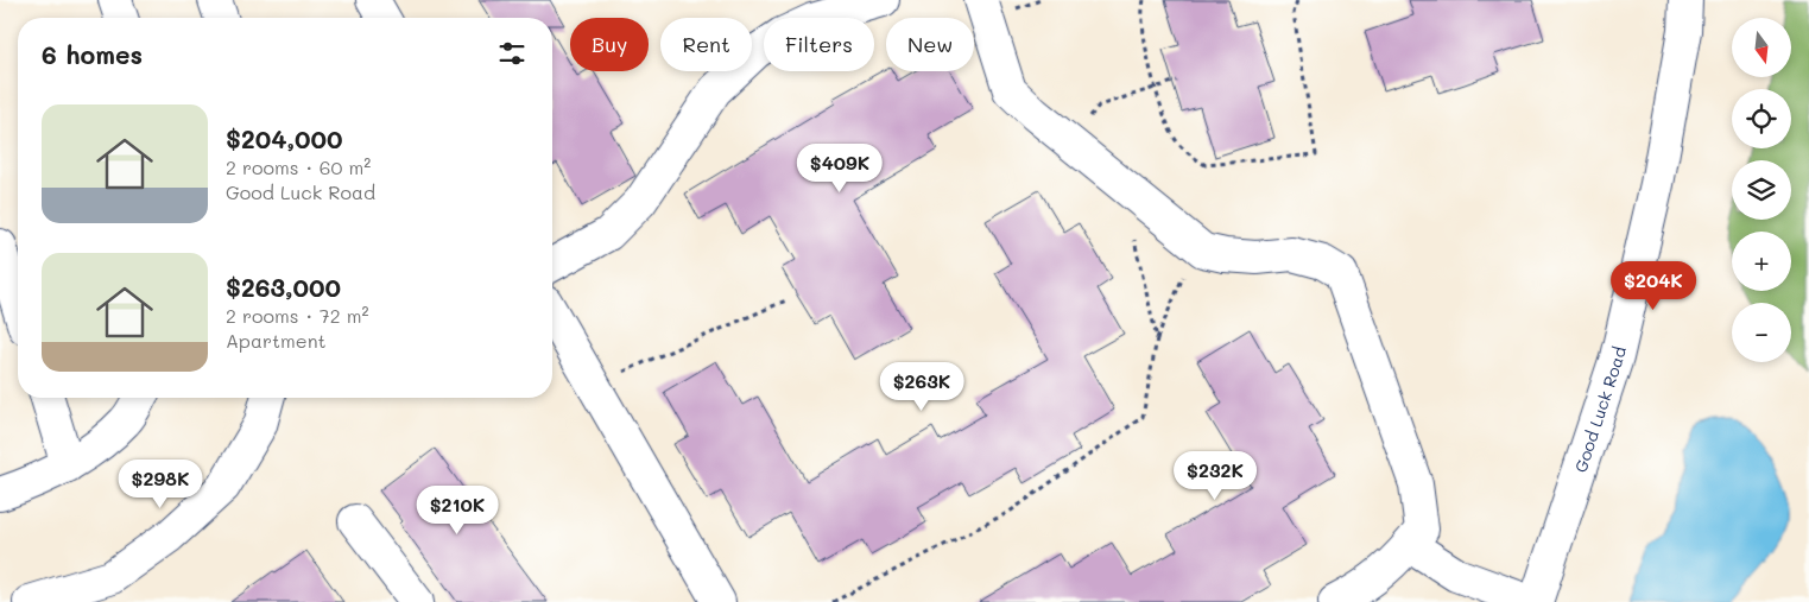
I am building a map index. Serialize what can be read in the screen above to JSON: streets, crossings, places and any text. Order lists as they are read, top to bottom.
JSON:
{
  "streets": {
    "main road": ["Good Luck Road"]
  },
  "north": "bottom",
  "page": {
    "map_buttons": ["+", "−"],
    "chip": [
      "Buy",
      "Rent",
      "Filters",
      "New"
    ],
    "heading": "6 homes",
    "list": [
      {
        "name": "$204,000",
        "note": "2 rooms · 60 m² · Good Luck Road"
      },
      {
        "name": "$263,000",
        "note": "2 rooms · 72 m² · Apartment"
      }
    ],
    "price": [
      "$409K",
      "$204K",
      "$263K",
      "$232K",
      "$298K",
      "$210K"
    ]
  }
}
